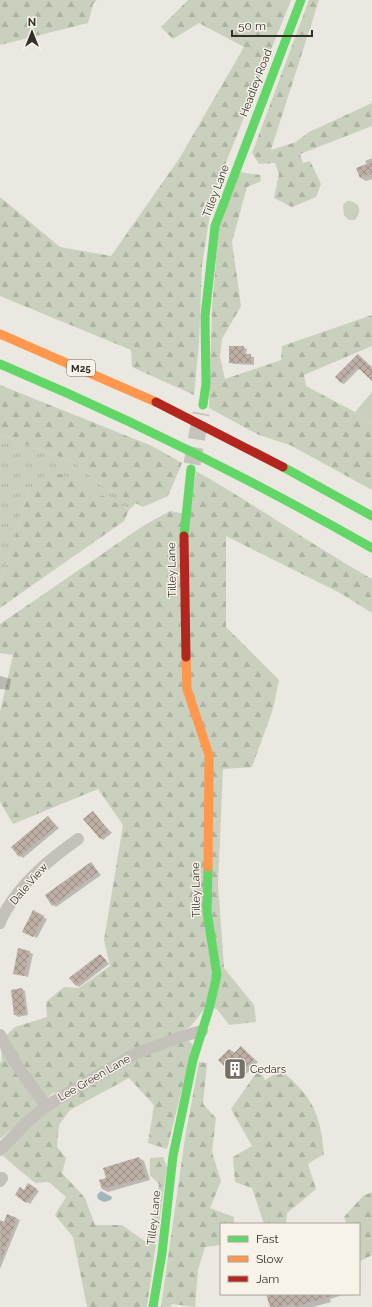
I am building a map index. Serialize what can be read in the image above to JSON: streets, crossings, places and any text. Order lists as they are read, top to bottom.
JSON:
{
  "streets": {
    "main road": ["Headley Road", "Tilley Lane", "M25"],
    "street": ["Dale View", "Lee Green Lane"]
  },
  "crossings": [
    ["Headley Road", "Tilley Lane"],
    ["Tilley Lane", "Lee Green Lane"]
  ],
  "places": {
    "building": ["Cedars"]
  },
  "legend": ["Fast", "Slow", "Jam"],
  "scale_bar": "50 m",
  "north": "top"
}
